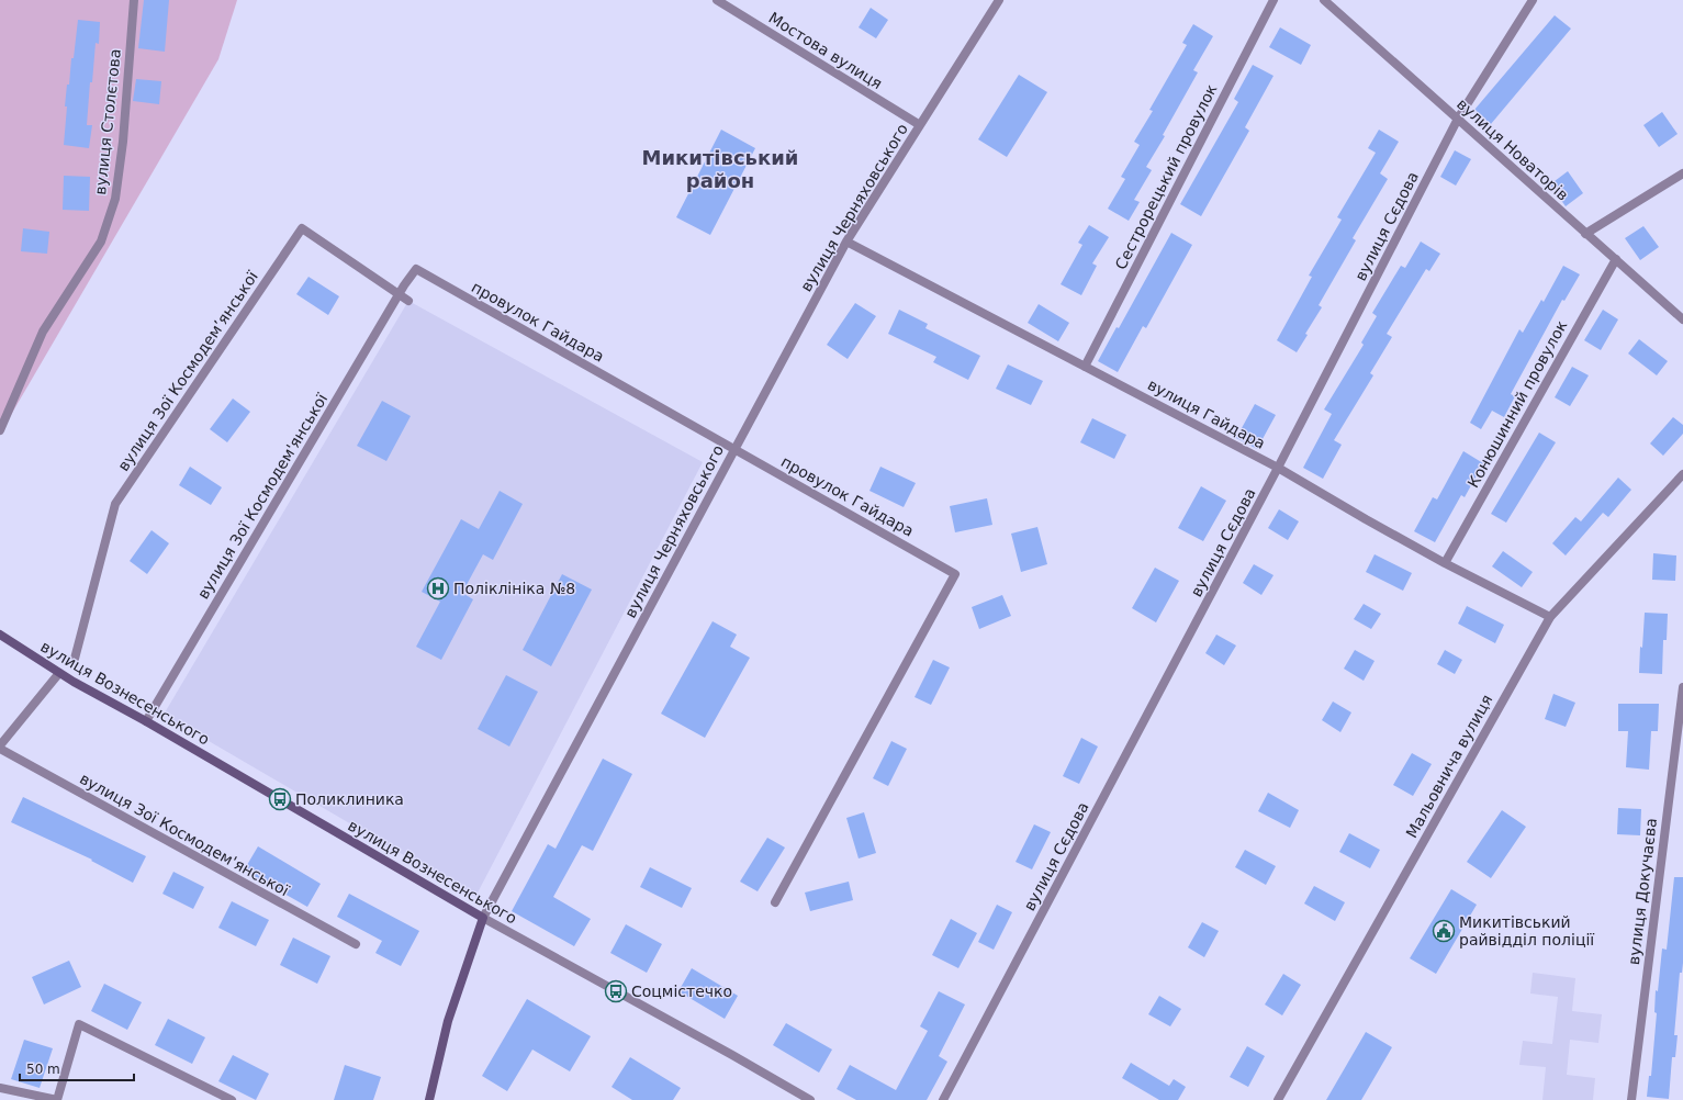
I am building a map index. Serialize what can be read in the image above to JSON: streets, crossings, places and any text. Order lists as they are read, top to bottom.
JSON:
{
  "streets": {
    "main road": ["вулиця Черняховського", "вулиця Вознесенського"],
    "street": [
      "Мостова вулиця",
      "вулиця Столєтова",
      "вулиця Новаторів",
      "Сестрорецький провулок",
      "вулиця Сєдова",
      "провулок Гайдара",
      "вулиця Зої Космодем’янської",
      "Конюшинний провулок",
      "вулиця Гайдара",
      "вулиця Зої Космодем'янської",
      "Мальовнича вулиця",
      "вулиця Докучаєва"
    ]
  },
  "crossings": [
    ["Мостова вулиця", "вулиця Черняховського"],
    ["вулиця Новаторів", "вулиця Сєдова"],
    ["вулиця Новаторів", "Конюшинний провулок"],
    ["Сестрорецький провулок", "вулиця Гайдара"],
    ["вулиця Черняховського", "провулок Гайдара"],
    ["вулиця Черняховського", "вулиця Гайдара"],
    ["вулиця Черняховського", "вулиця Вознесенського"],
    ["вулиця Сєдова", "вулиця Гайдара"],
    ["провулок Гайдара", "вулиця Зої Космодем'янської"],
    ["вулиця Зої Космодем’янської", "вулиця Зої Космодем'янської"],
    ["Конюшинний провулок", "вулиця Гайдара"],
    ["вулиця Гайдара", "Мальовнича вулиця"],
    ["вулиця Зої Космодем'янської", "вулиця Вознесенського"]
  ],
  "districts": ["Микитівський район"],
  "places": {
    "hospital": ["Поліклініка №8"],
    "bus stop": ["Поликлиника", "Соцмістечко"],
    "public building": ["Микитівський райвідділ поліції"]
  },
  "scale_bar": "50 m"
}
